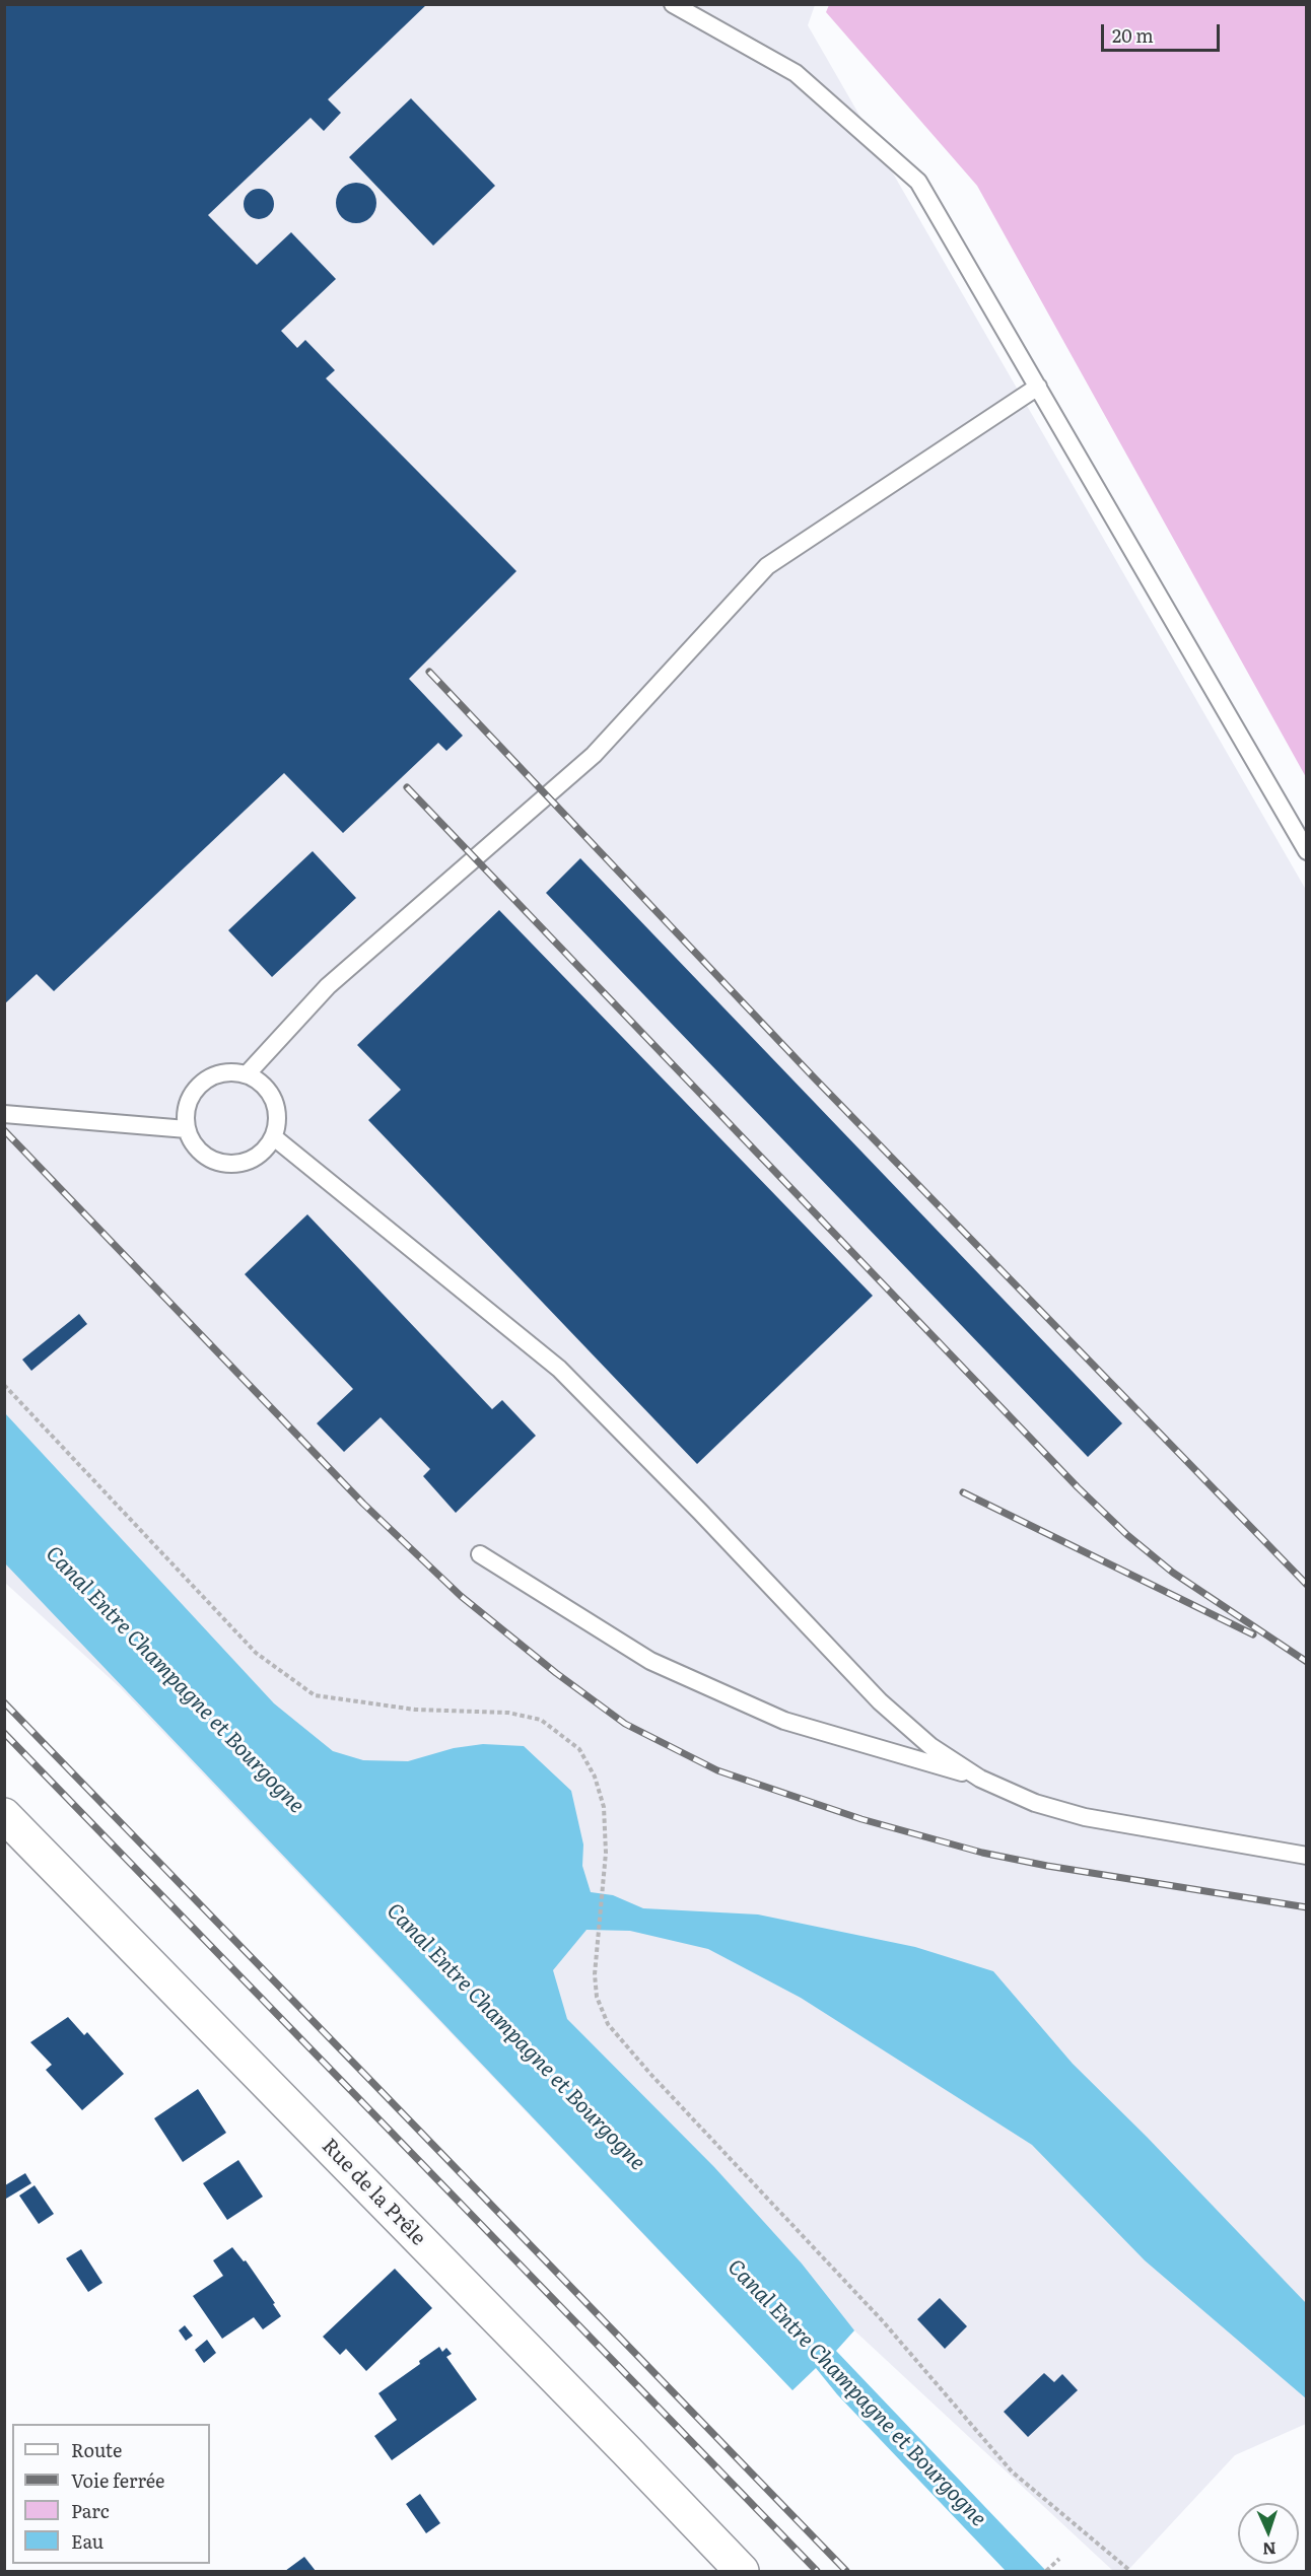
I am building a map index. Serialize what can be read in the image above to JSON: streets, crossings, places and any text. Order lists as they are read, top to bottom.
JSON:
{
  "streets": {
    "street": ["Rue de la Prêle"]
  },
  "water": ["Canal Entre Champagne et Bourgogne"],
  "legend": [
    "Route",
    "Voie ferrée",
    "Parc",
    "Eau"
  ],
  "scale_bar": "20 m",
  "north": "bottom"
}
